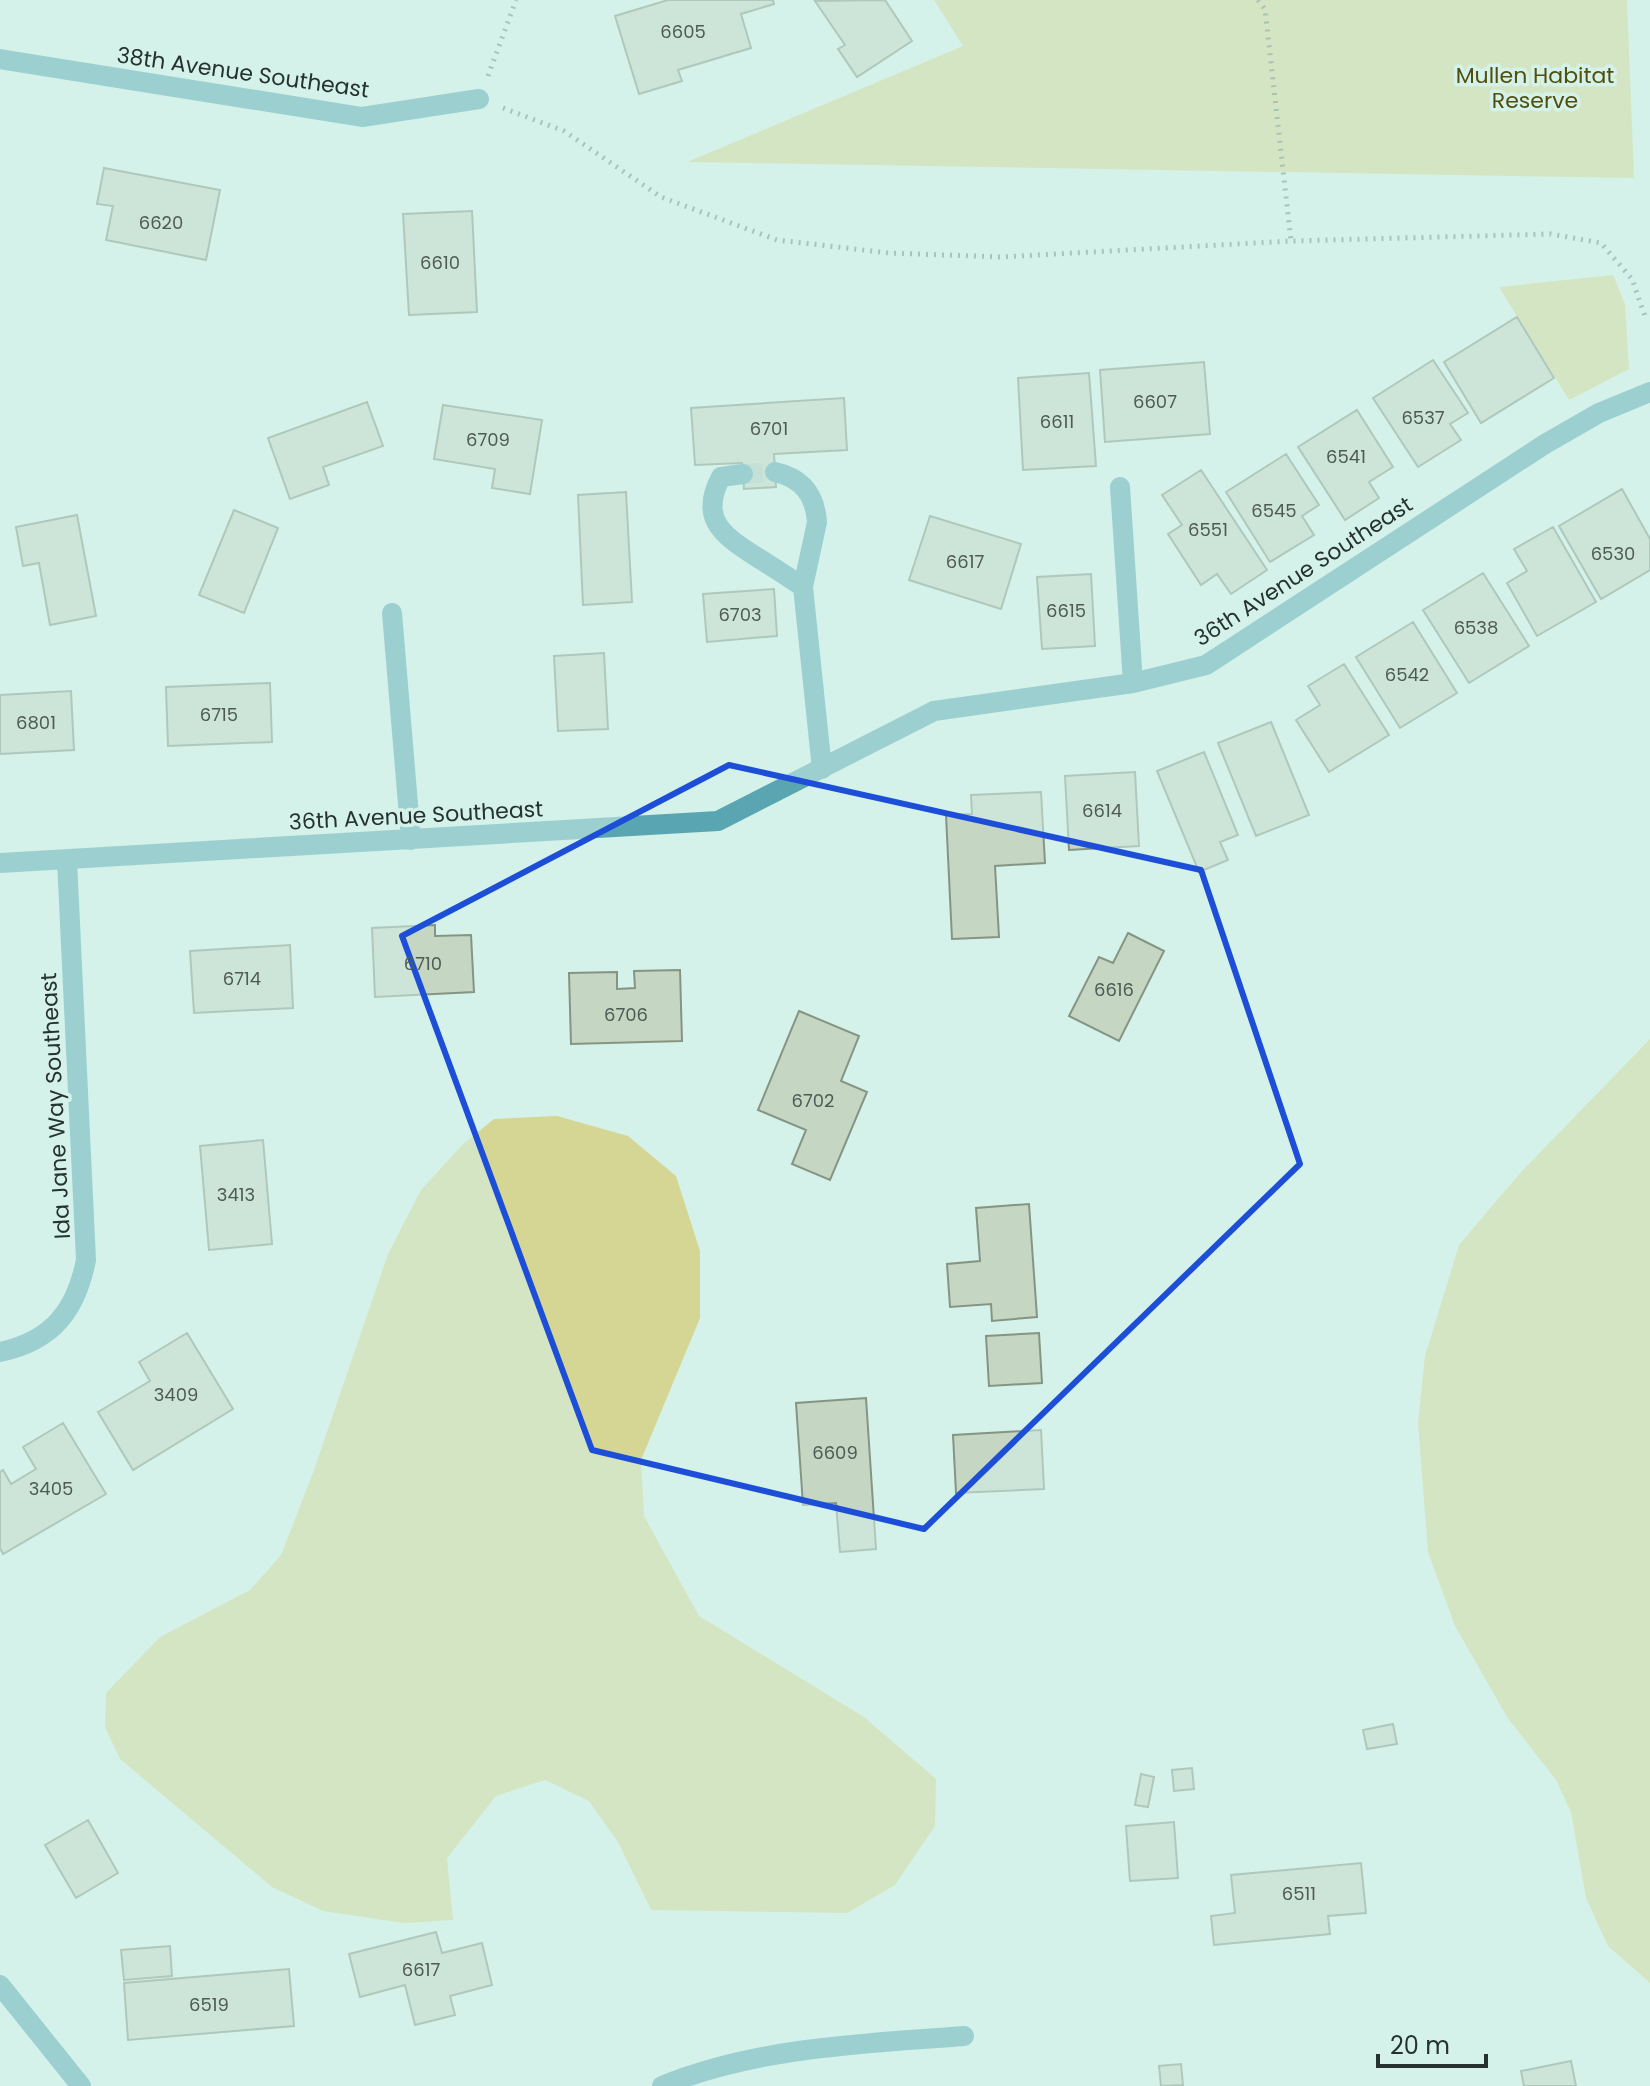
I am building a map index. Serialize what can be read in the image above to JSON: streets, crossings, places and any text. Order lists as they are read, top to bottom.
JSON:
{
  "streets": {
    "street": ["38th Avenue Southeast", "36th Avenue Southeast", "Ida Jane Way Southeast"]
  },
  "crossings": [
    ["36th Avenue Southeast", "Ida Jane Way Southeast"]
  ],
  "parks": ["Mullen Habitat Reserve"],
  "house_numbers": [
    "6605",
    "6620",
    "6610",
    "6607",
    "6537",
    "6611",
    "6701",
    "6709",
    "6541",
    "6545",
    "6551",
    "6530",
    "6617",
    "6615",
    "6703",
    "6538",
    "6542",
    "6715",
    "6801",
    "6614",
    "6710",
    "6714",
    "6616",
    "6706",
    "6702",
    "3413",
    "3409",
    "6609",
    "3405",
    "6511",
    "6617",
    "6519"
  ],
  "scale_bar": "20 m"
}
